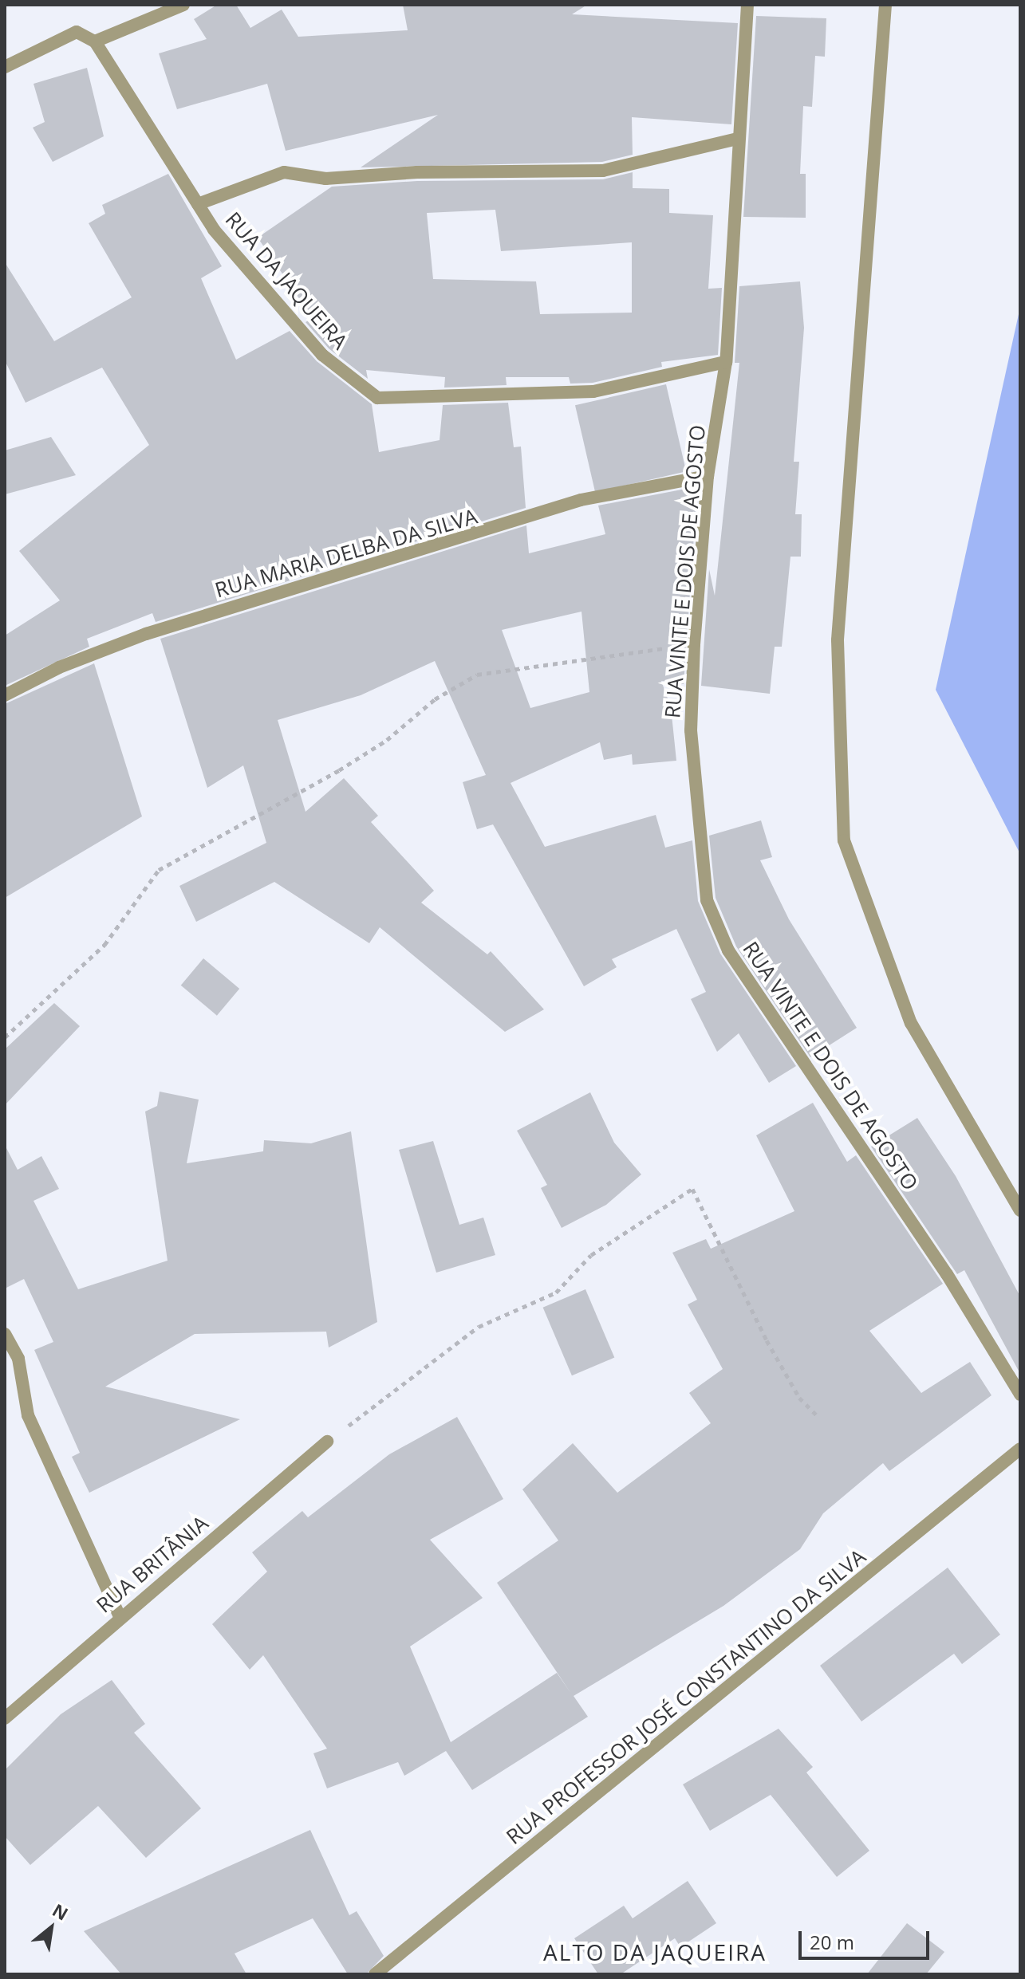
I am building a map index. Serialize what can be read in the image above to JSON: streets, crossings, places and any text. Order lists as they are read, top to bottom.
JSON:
{
  "streets": {
    "street": [
      "RUA DA JAQUEIRA",
      "RUA MARIA DELBA DA SILVA",
      "RUA VINTE E DOIS DE AGOSTO",
      "RUA BRITÂNIA",
      "RUA PROFESSOR JOSÉ CONSTANTINO DA SILVA"
    ]
  },
  "crossings": [
    ["RUA DA JAQUEIRA", "RUA VINTE E DOIS DE AGOSTO"],
    ["RUA MARIA DELBA DA SILVA", "RUA VINTE E DOIS DE AGOSTO"]
  ],
  "districts": ["ALTO DA JAQUEIRA"],
  "scale_bar": "20 m",
  "north": "top right"
}
